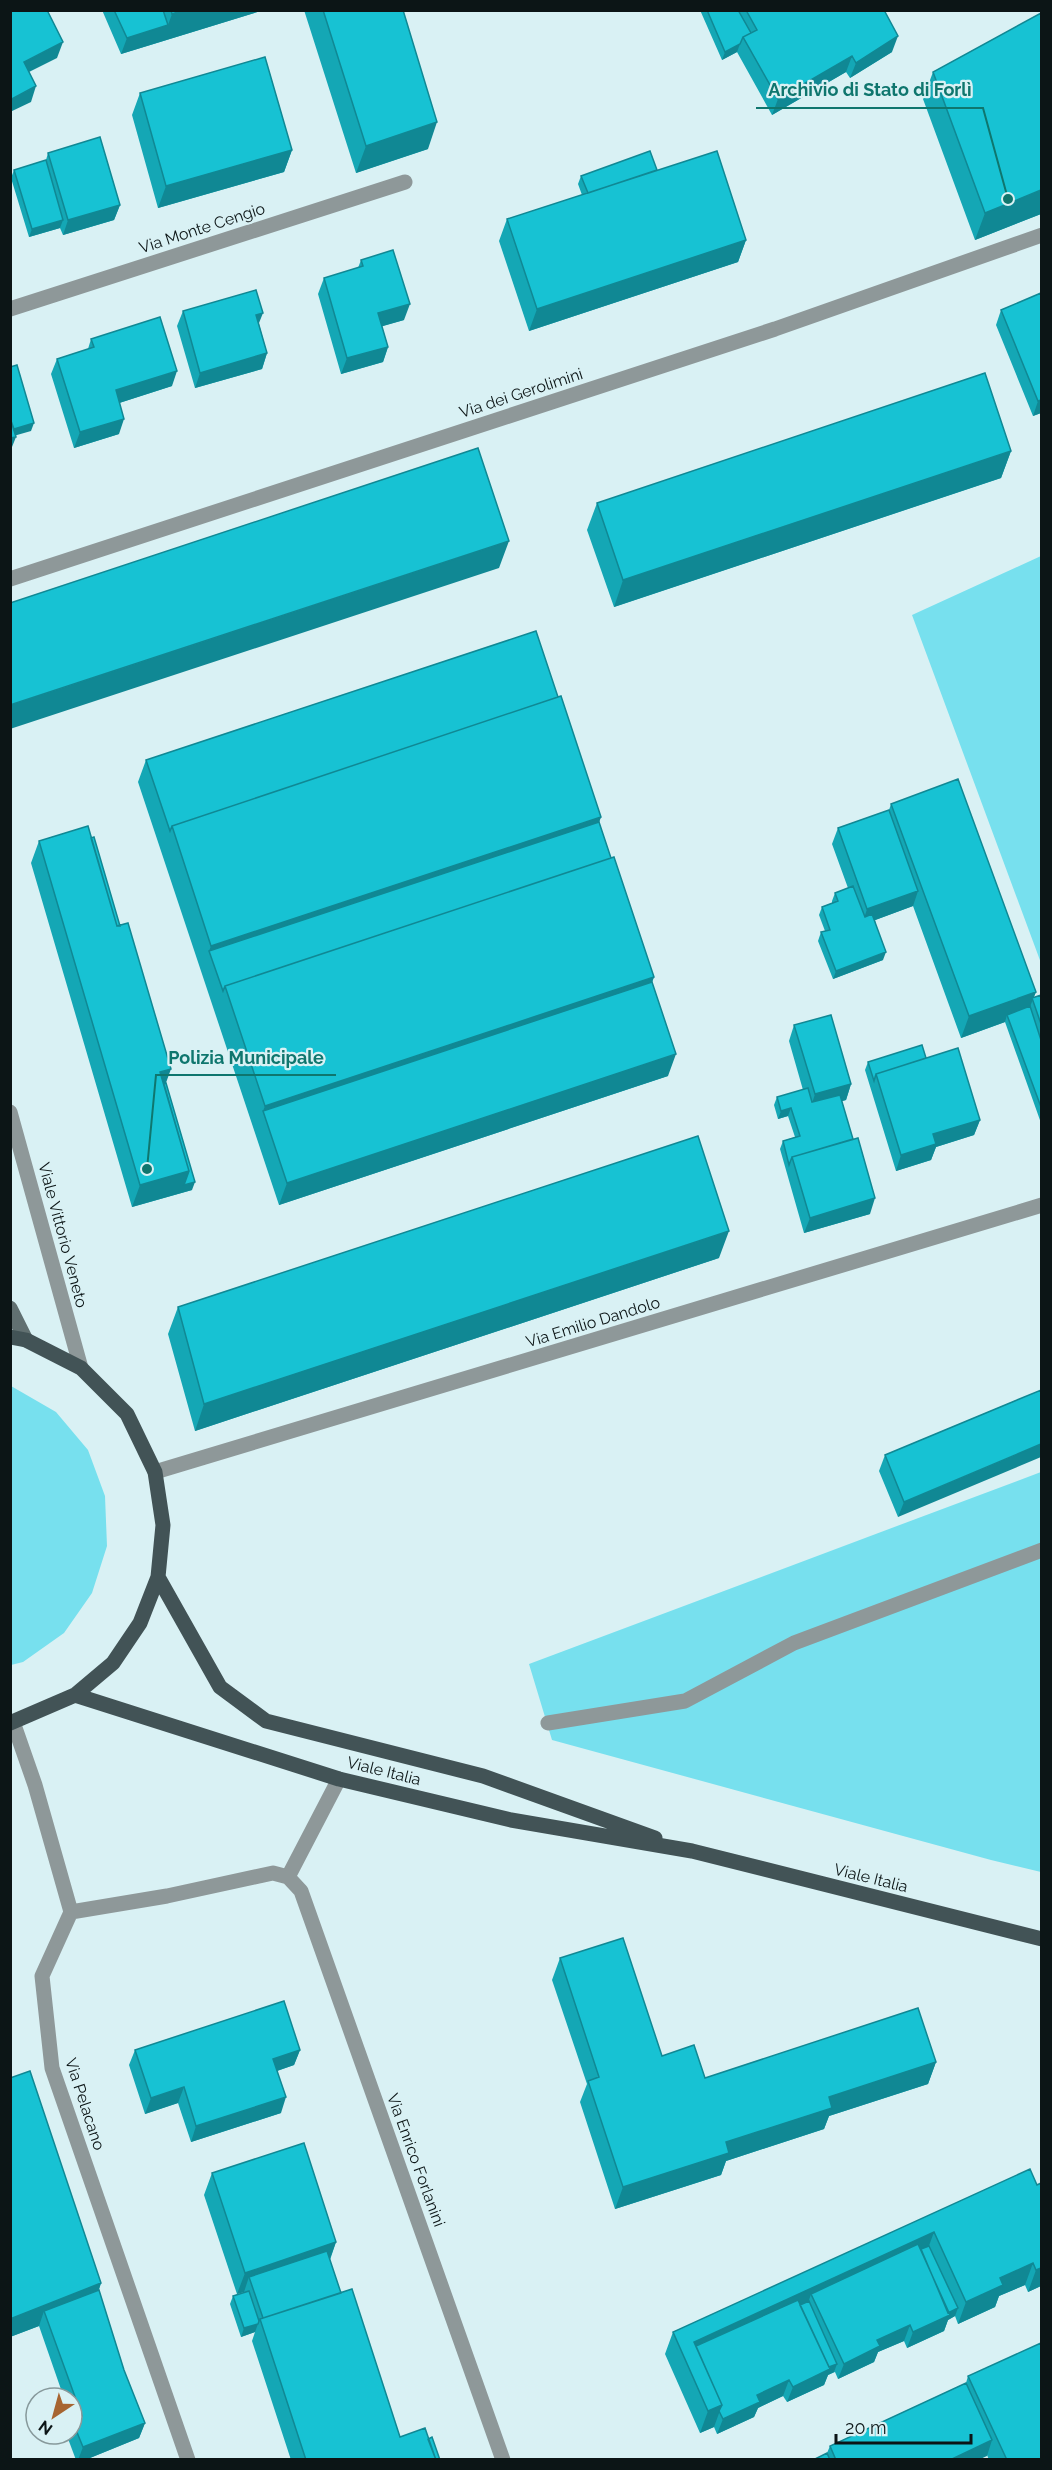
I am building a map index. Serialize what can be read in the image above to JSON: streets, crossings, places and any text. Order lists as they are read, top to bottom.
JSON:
{
  "streets": {
    "main road": ["Viale Italia"],
    "street": [
      "Via Monte Cengio",
      "Via dei Gerolimini",
      "Viale Vittorio Veneto",
      "Via Emilio Dandolo",
      "Via Pelacano",
      "Via Enrico Forlanini"
    ]
  },
  "places": ["Archivio di Stato di Forlì", "Polizia Municipale"],
  "scale_bar": "20 m",
  "north": "bottom left"
}
